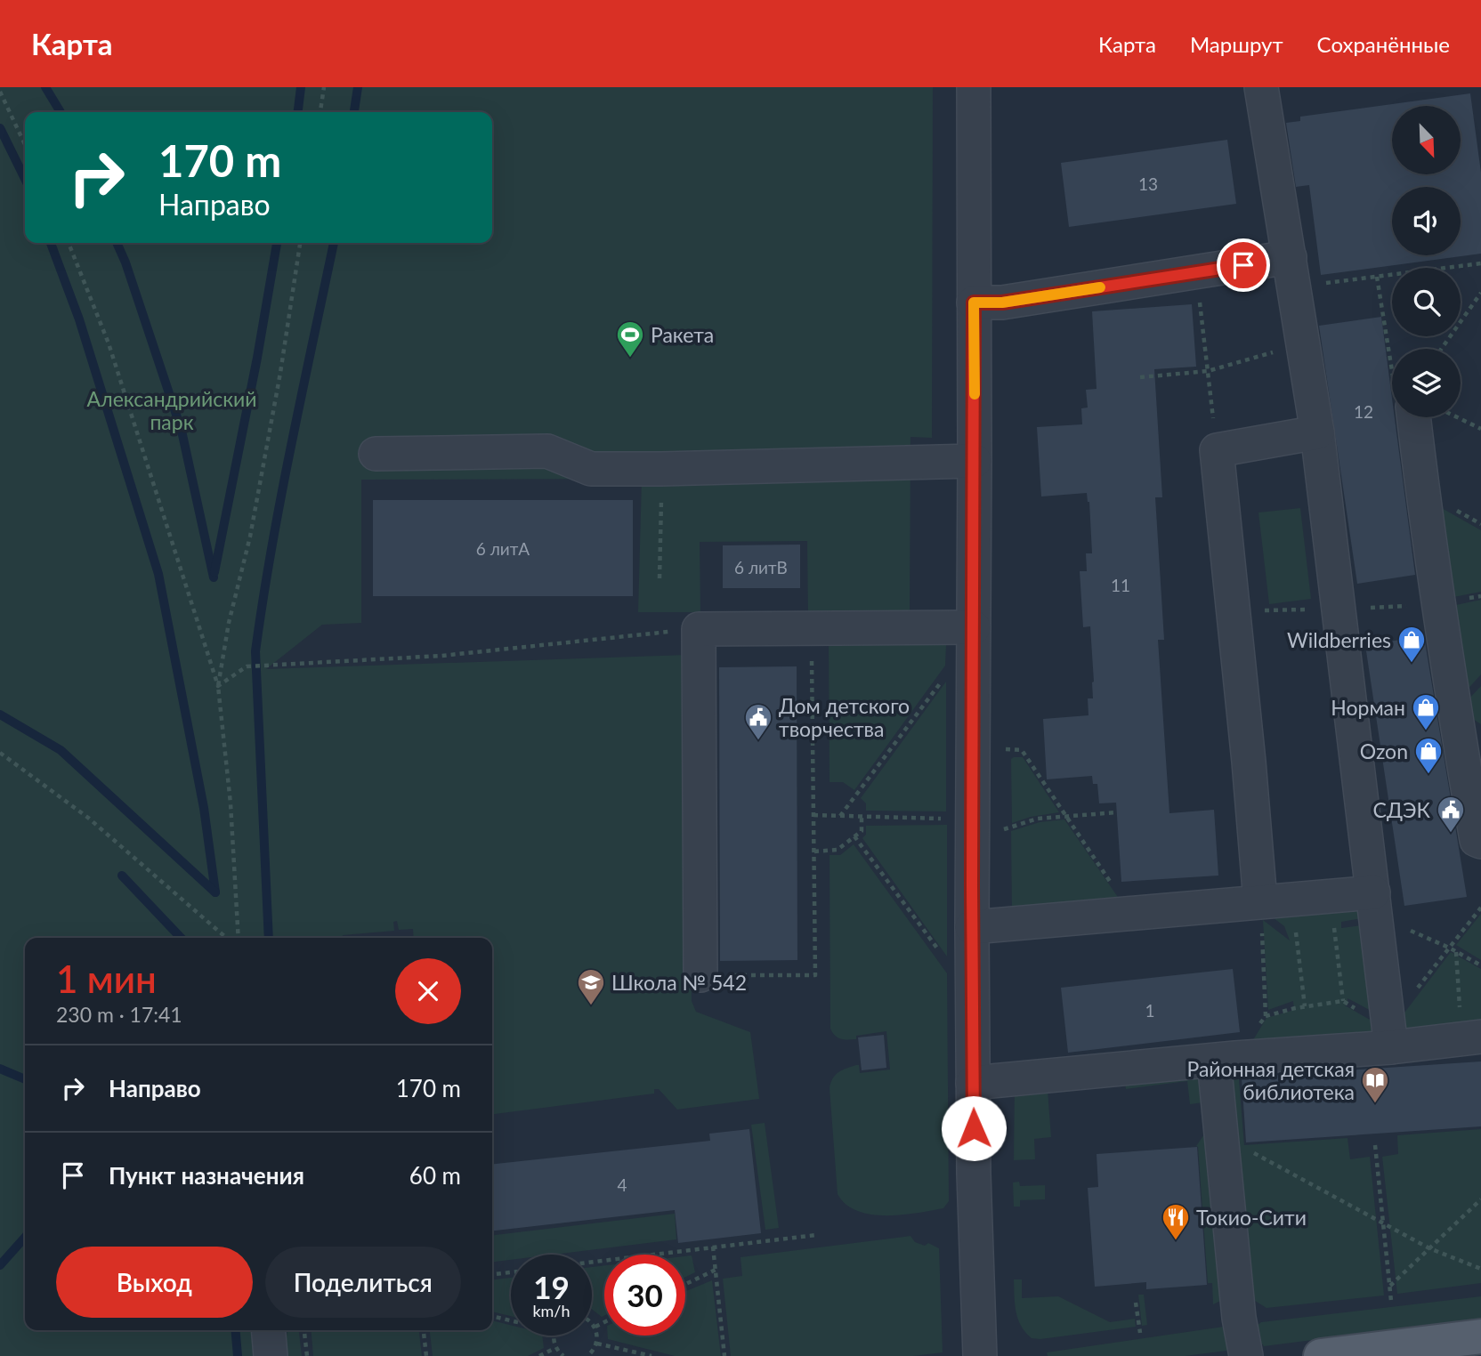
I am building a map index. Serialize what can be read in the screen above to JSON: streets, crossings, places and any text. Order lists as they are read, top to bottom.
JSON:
{
  "parks": ["Александрийский парк"],
  "places": {
    "sports": ["Ракета"],
    "shop": ["Wildberries", "Норман", "Ozon"],
    "public building": ["Дом детского творчества", "СДЭК"],
    "school or university": ["Школа № 542"],
    "library": ["Районная детская библиотека"],
    "restaurant": ["Токио-Сити"]
  },
  "house_numbers": [
    "13",
    "12",
    "6 литА",
    "6 литВ",
    "11",
    "1",
    "4"
  ],
  "north": "bottom right",
  "page": {
    "header": "Карта",
    "nav": ["Карта", "Маршрут", "Сохранённые"],
    "turn": ["170 m", "Направо"],
    "heading": ["1 мин", "230 m · 17:41"],
    "list": [
      {
        "name": "Направо",
        "value": "170 m"
      },
      {
        "name": "Пункт назначения",
        "value": "60 m"
      }
    ],
    "buttons": ["Выход", "Поделиться"],
    "speed": "19 km/h",
    "limit": "30"
  }
}
